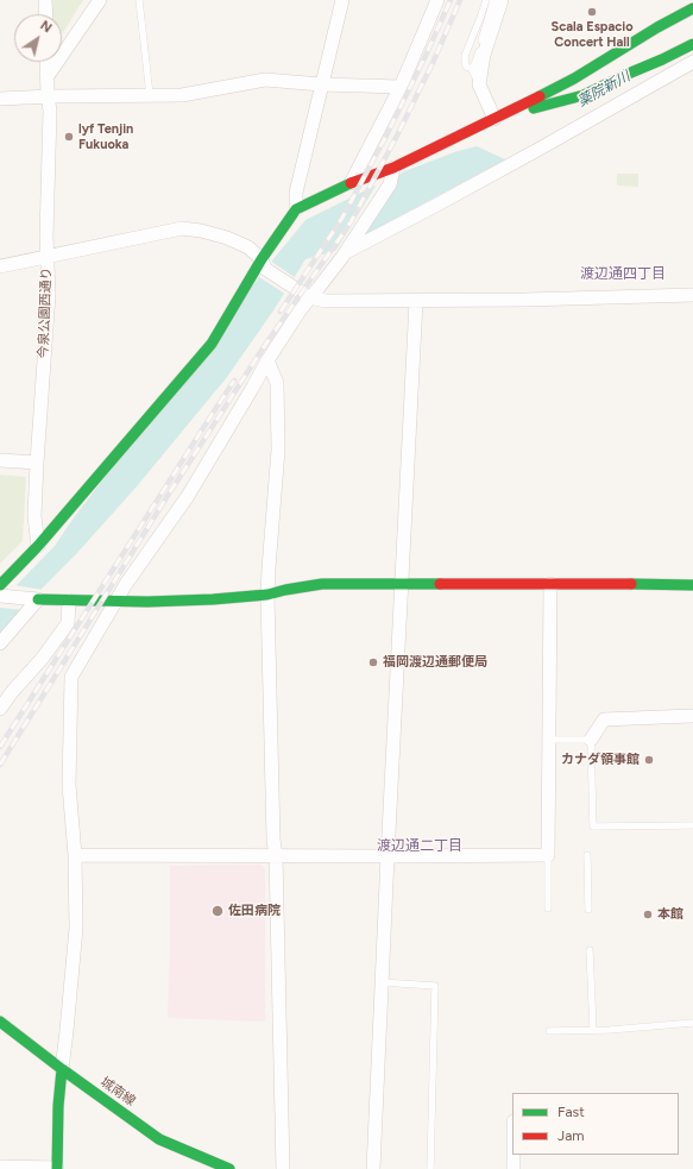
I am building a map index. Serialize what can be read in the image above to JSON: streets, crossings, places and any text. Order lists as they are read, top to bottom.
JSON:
{
  "streets": {
    "street": ["今泉公園西通り", "城南線"]
  },
  "districts": ["渡辺通四丁目", "渡辺通二丁目"],
  "water": ["薬院新川"],
  "places": [
    "Scala Espacio Concert Hall",
    "lyf Tenjin Fukuoka",
    "福岡渡辺通郵便局",
    "カナダ領事館",
    "佐田病院",
    "本館"
  ],
  "legend": ["Fast", "Jam"],
  "north": "top right"
}
